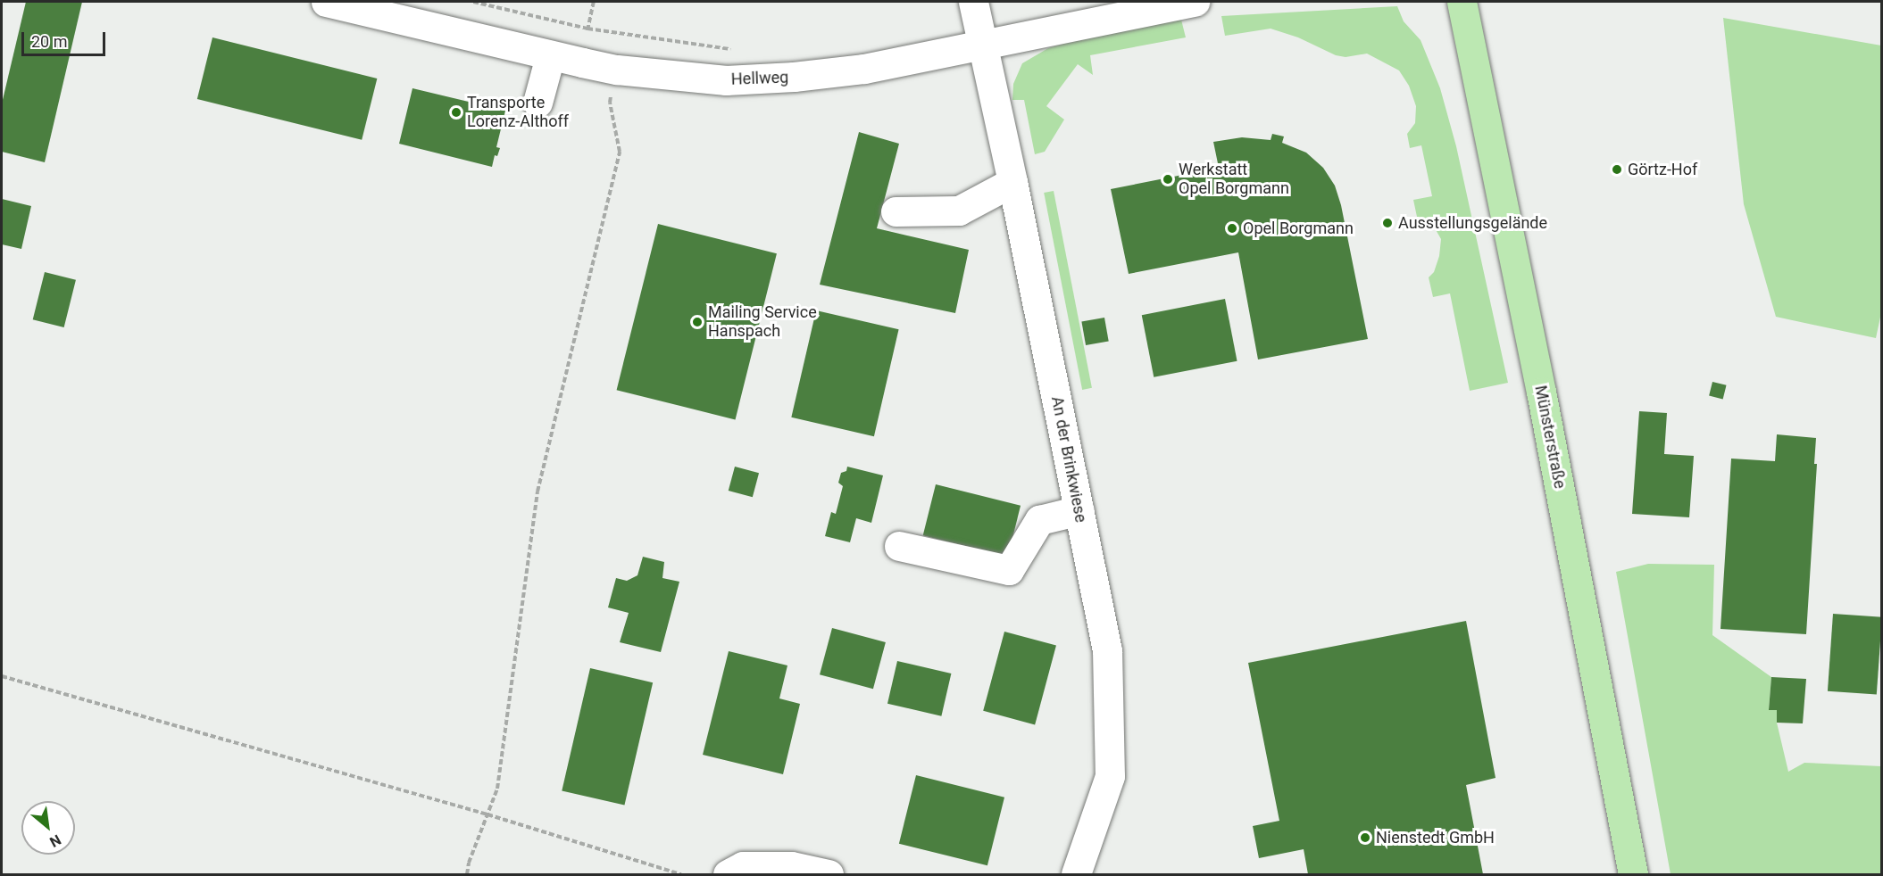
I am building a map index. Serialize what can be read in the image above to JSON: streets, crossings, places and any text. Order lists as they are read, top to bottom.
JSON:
{
  "streets": {
    "main road": ["Münsterstraße"],
    "street": ["Hellweg", "An der Brinkwiese"]
  },
  "crossings": [
    ["Hellweg", "An der Brinkwiese"]
  ],
  "places": [
    "Transporte Lorenz-Althoff",
    "Görtz-Hof",
    "Werkstatt Opel Borgmann",
    "Ausstellungsgelände",
    "Opel Borgmann",
    "Mailing Service Hanspach",
    "Nienstedt GmbH"
  ],
  "scale_bar": "20 m",
  "north": "bottom right"
}
